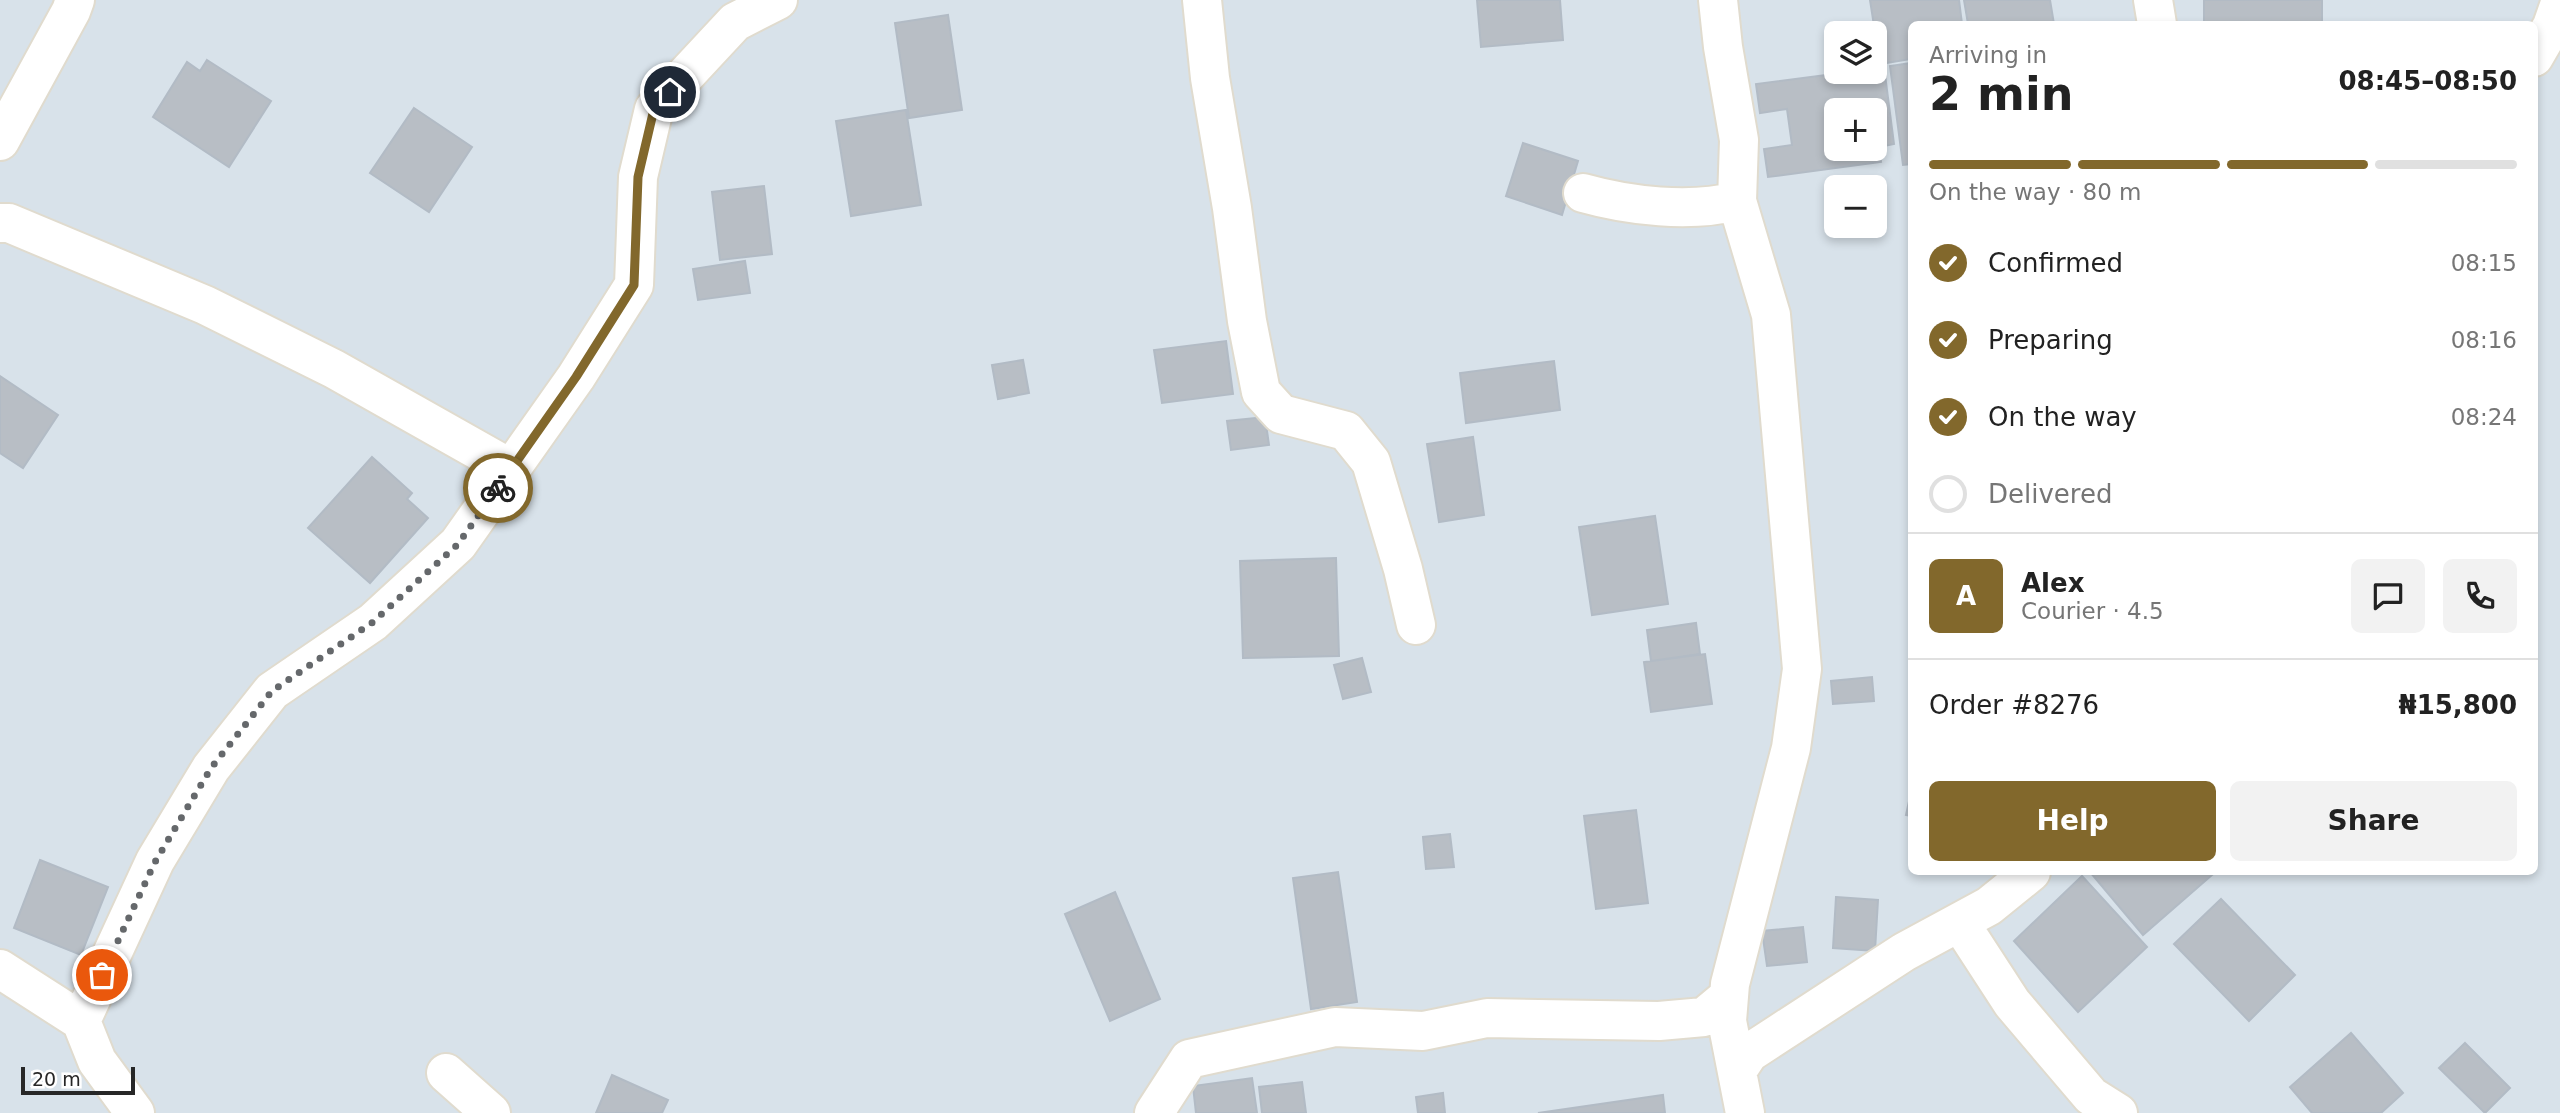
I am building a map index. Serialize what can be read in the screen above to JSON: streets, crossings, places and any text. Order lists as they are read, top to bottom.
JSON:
{
  "scale_bar": "20 m",
  "page": {
    "map_buttons": ["+", "−"],
    "heading": ["2 min", "Arriving in", "08:45–08:50"],
    "panel": [
      "Alex",
      "Courier · 4.5",
      "Order #8276",
      "₦15,800"
    ],
    "bar": "On the way · 80 m",
    "list": [
      ["Confirmed", "08:15"],
      ["Preparing", "08:16"],
      ["On the way", "08:24"],
      "Delivered"
    ],
    "round": "A",
    "buttons": ["Help", "Share"],
    "scale": "20 m"
  }
}
